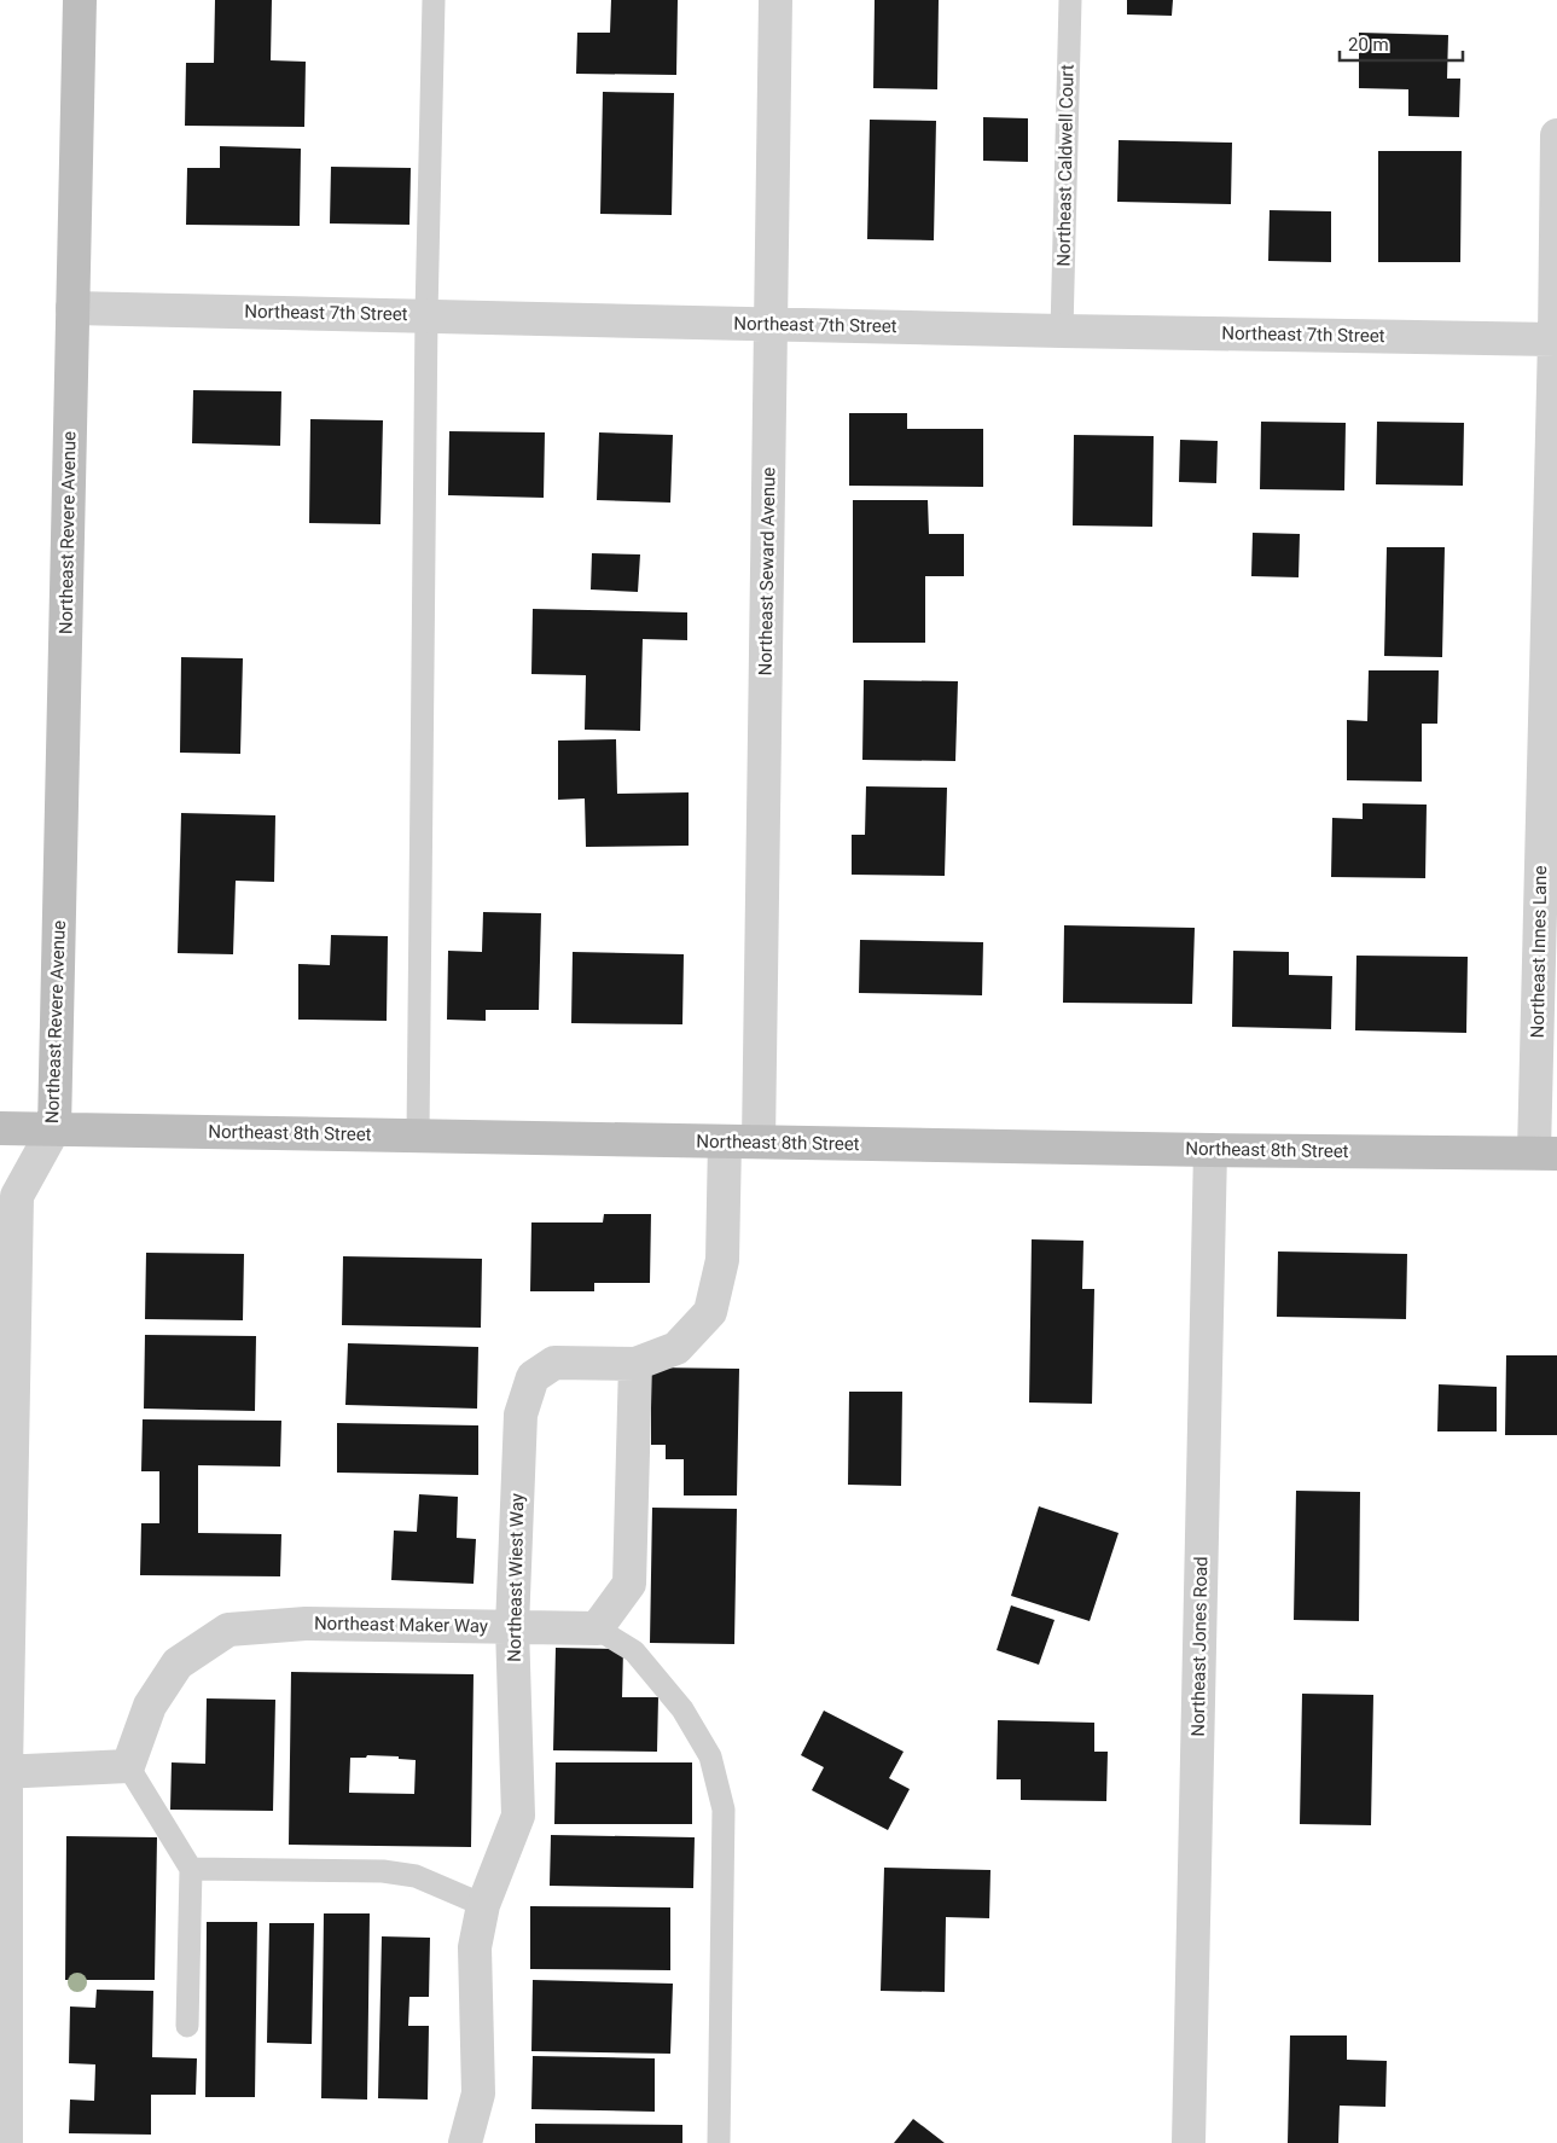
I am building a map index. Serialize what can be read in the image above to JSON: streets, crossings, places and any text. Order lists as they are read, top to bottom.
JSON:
{
  "streets": {
    "main road": ["Northeast Revere Avenue", "Northeast 8th Street"],
    "street": [
      "Northeast 7th Street",
      "Northeast Seward Avenue",
      "Northeast Innes Lane",
      "Northeast Wiest Way",
      "Northeast Maker Way",
      "Northeast Jones Road"
    ],
    "lane": ["Northeast Caldwell Court"]
  },
  "crossings": [
    ["Northeast Caldwell Court", "Northeast 7th Street"],
    ["Northeast 7th Street", "Northeast Revere Avenue"],
    ["Northeast 7th Street", "Northeast Seward Avenue"],
    ["Northeast 7th Street", "Northeast Innes Lane"],
    ["Northeast Revere Avenue", "Northeast 8th Street"],
    ["Northeast Seward Avenue", "Northeast 8th Street"],
    ["Northeast Innes Lane", "Northeast 8th Street"],
    ["Northeast 8th Street", "Northeast Wiest Way"],
    ["Northeast 8th Street", "Northeast Jones Road"],
    ["Northeast Wiest Way", "Northeast Maker Way"]
  ],
  "scale_bar": "20 m"
}
